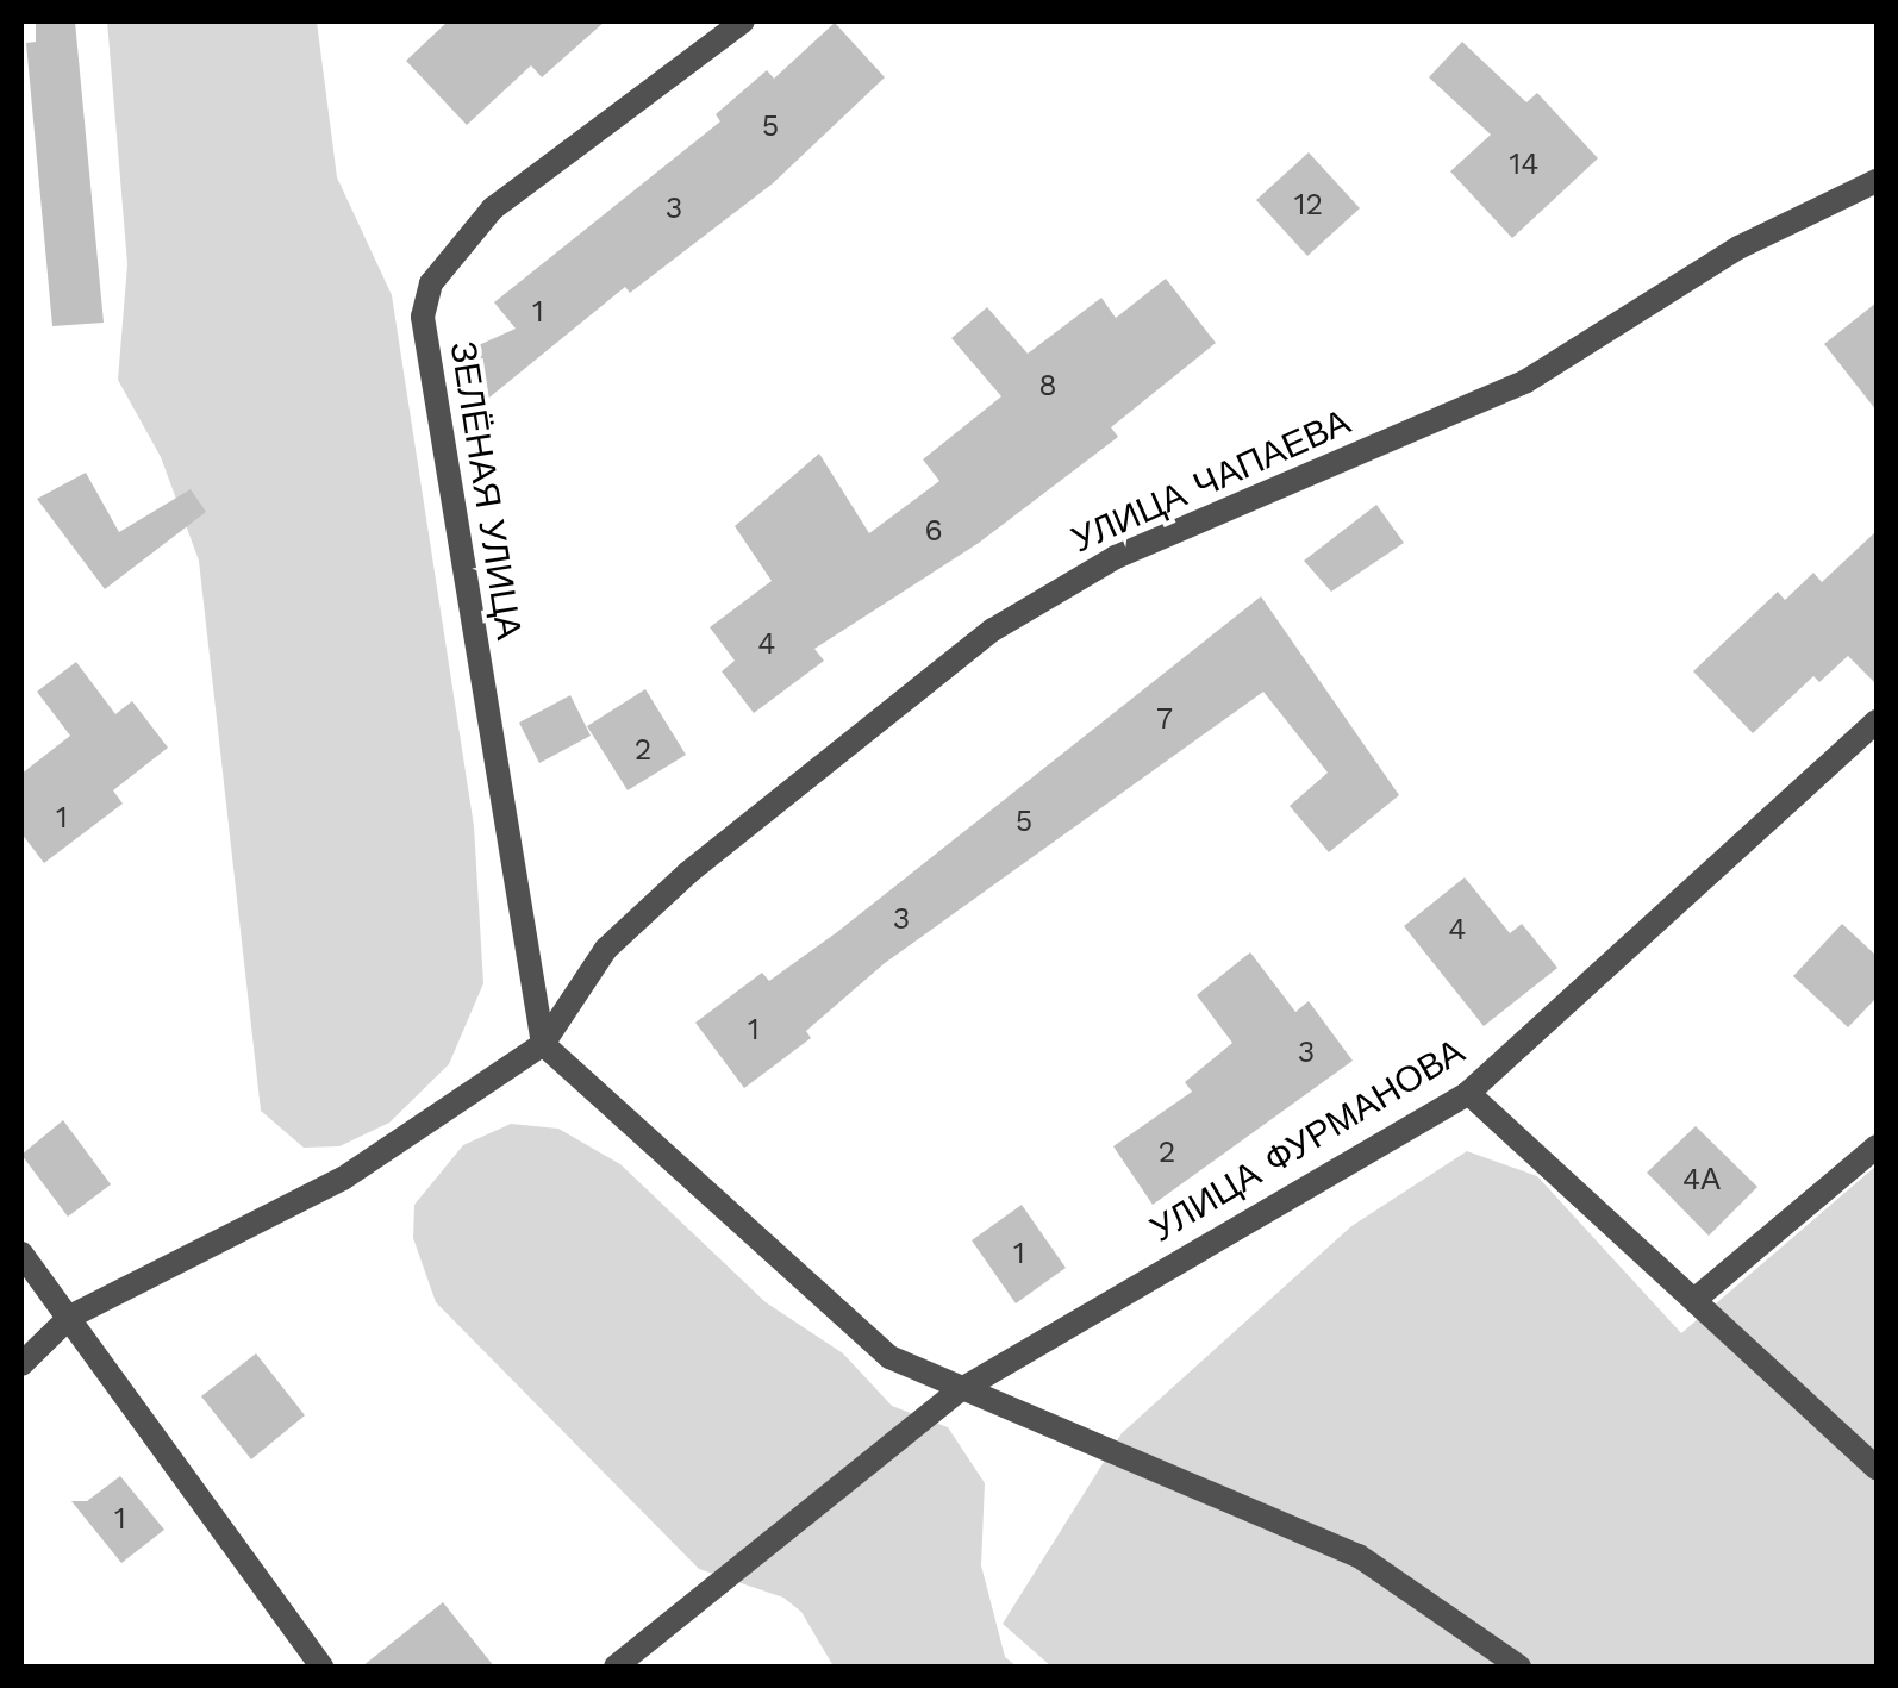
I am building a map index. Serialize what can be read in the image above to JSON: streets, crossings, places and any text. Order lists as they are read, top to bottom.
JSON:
{
  "streets": {
    "street": ["УЛИЦА ЧАПАЕВА", "ЗЕЛЁНАЯ УЛИЦА", "УЛИЦА ФУРМАНОВА"]
  },
  "crossings": [
    ["УЛИЦА ЧАПАЕВА", "ЗЕЛЁНАЯ УЛИЦА"]
  ],
  "house_numbers": [
    "5",
    "14",
    "12",
    "3",
    "1",
    "8",
    "6",
    "4",
    "7",
    "2",
    "1",
    "5",
    "3",
    "4",
    "1",
    "3",
    "2",
    "4А",
    "1",
    "1"
  ]
}
